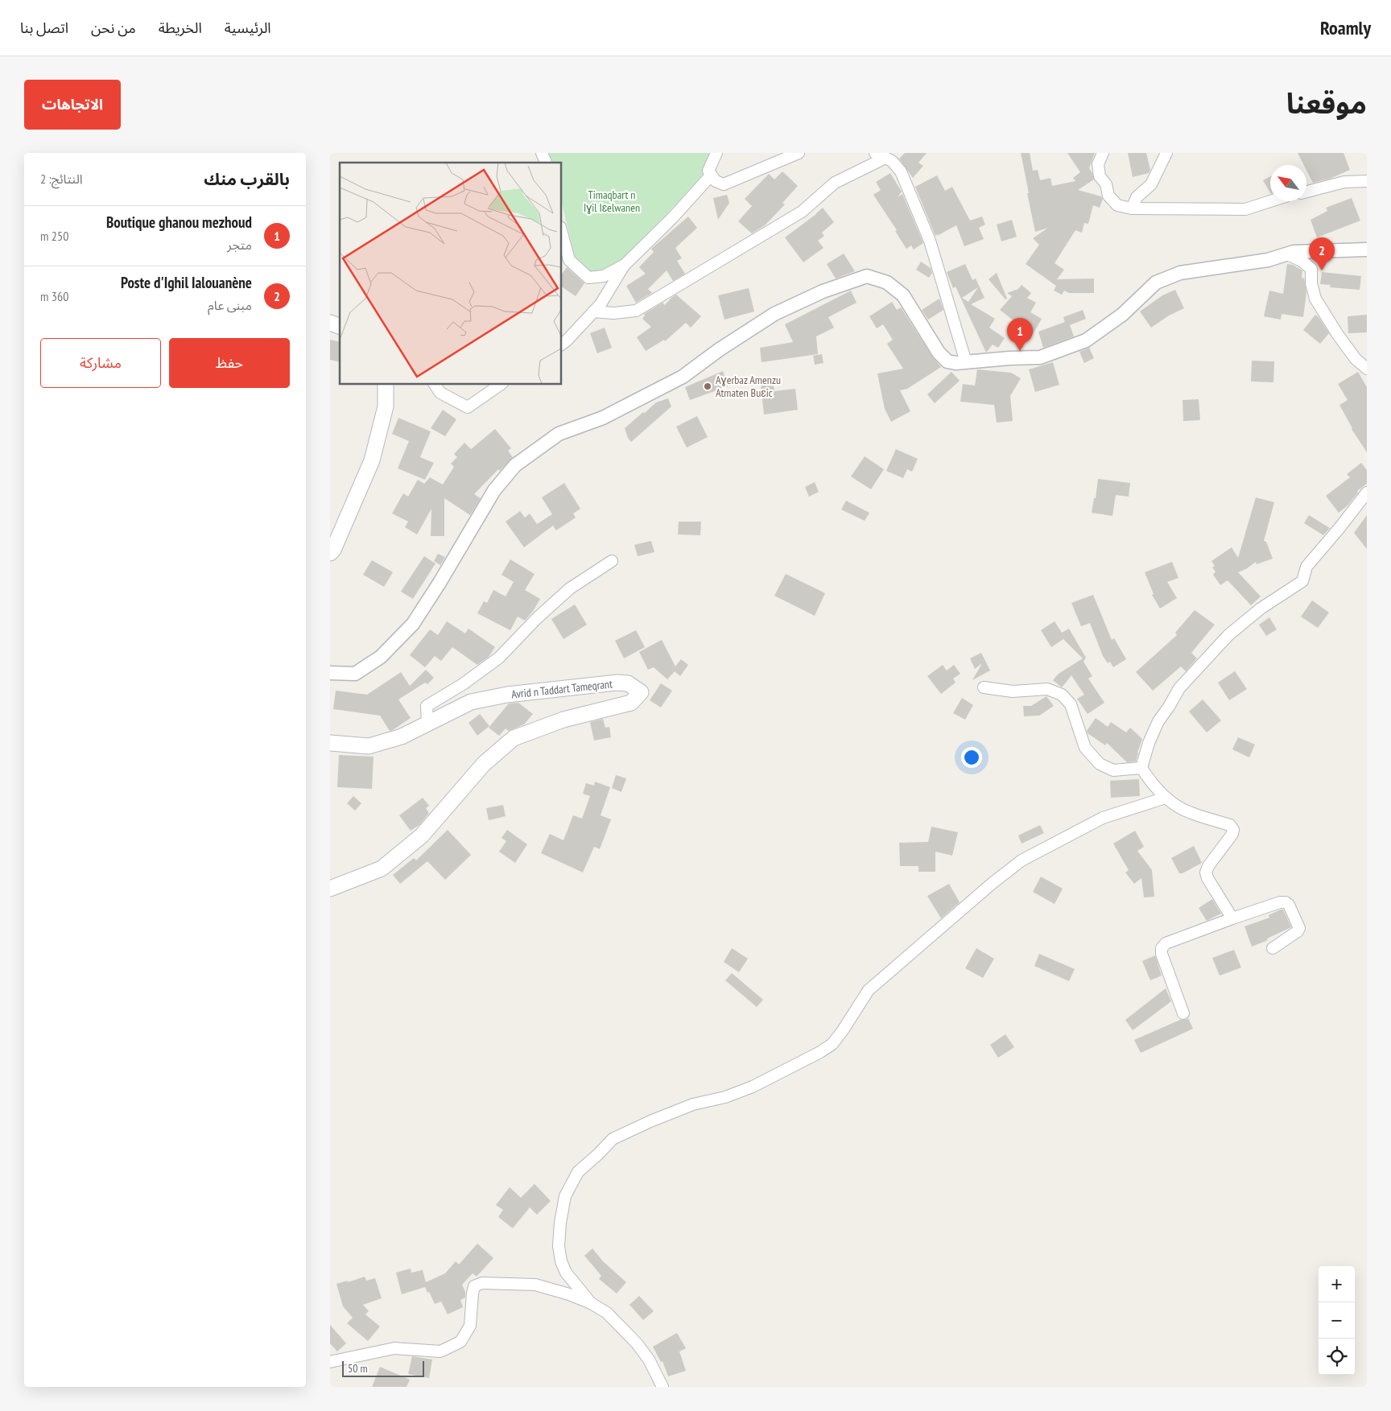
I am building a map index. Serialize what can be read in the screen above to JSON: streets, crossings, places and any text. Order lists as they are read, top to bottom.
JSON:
{
  "streets": {
    "main road": ["Avrid n Taddart Tameqrant"]
  },
  "parks": ["Timaqbart n Iɣil Iɛelwanen"],
  "places": ["Aɣerbaz Amenzu Atmaten Buɛic"],
  "scale_bar": "50 m",
  "north": "top left",
  "page": {
    "header": "Roamly",
    "nav": [
      "الرئيسية",
      "الخريطة",
      "من نحن",
      "اتصل بنا"
    ],
    "title": "موقعنا",
    "buttons": [
      "الاتجاهات",
      ["حفظ", "مشاركة"]
    ],
    "heading": ["بالقرب منك", "النتائج: 2"],
    "list": [
      {
        "mark": "1",
        "name": "Boutique ghanou mezhoud",
        "note": "متجر",
        "value": "250 m"
      },
      {
        "mark": "2",
        "name": "Poste d'Ighil Ialouanène",
        "note": "مبنى عام",
        "value": "360 m"
      }
    ],
    "pins": ["2", "1"],
    "map_buttons": ["+", "−"],
    "scale": "50 m"
  }
}
